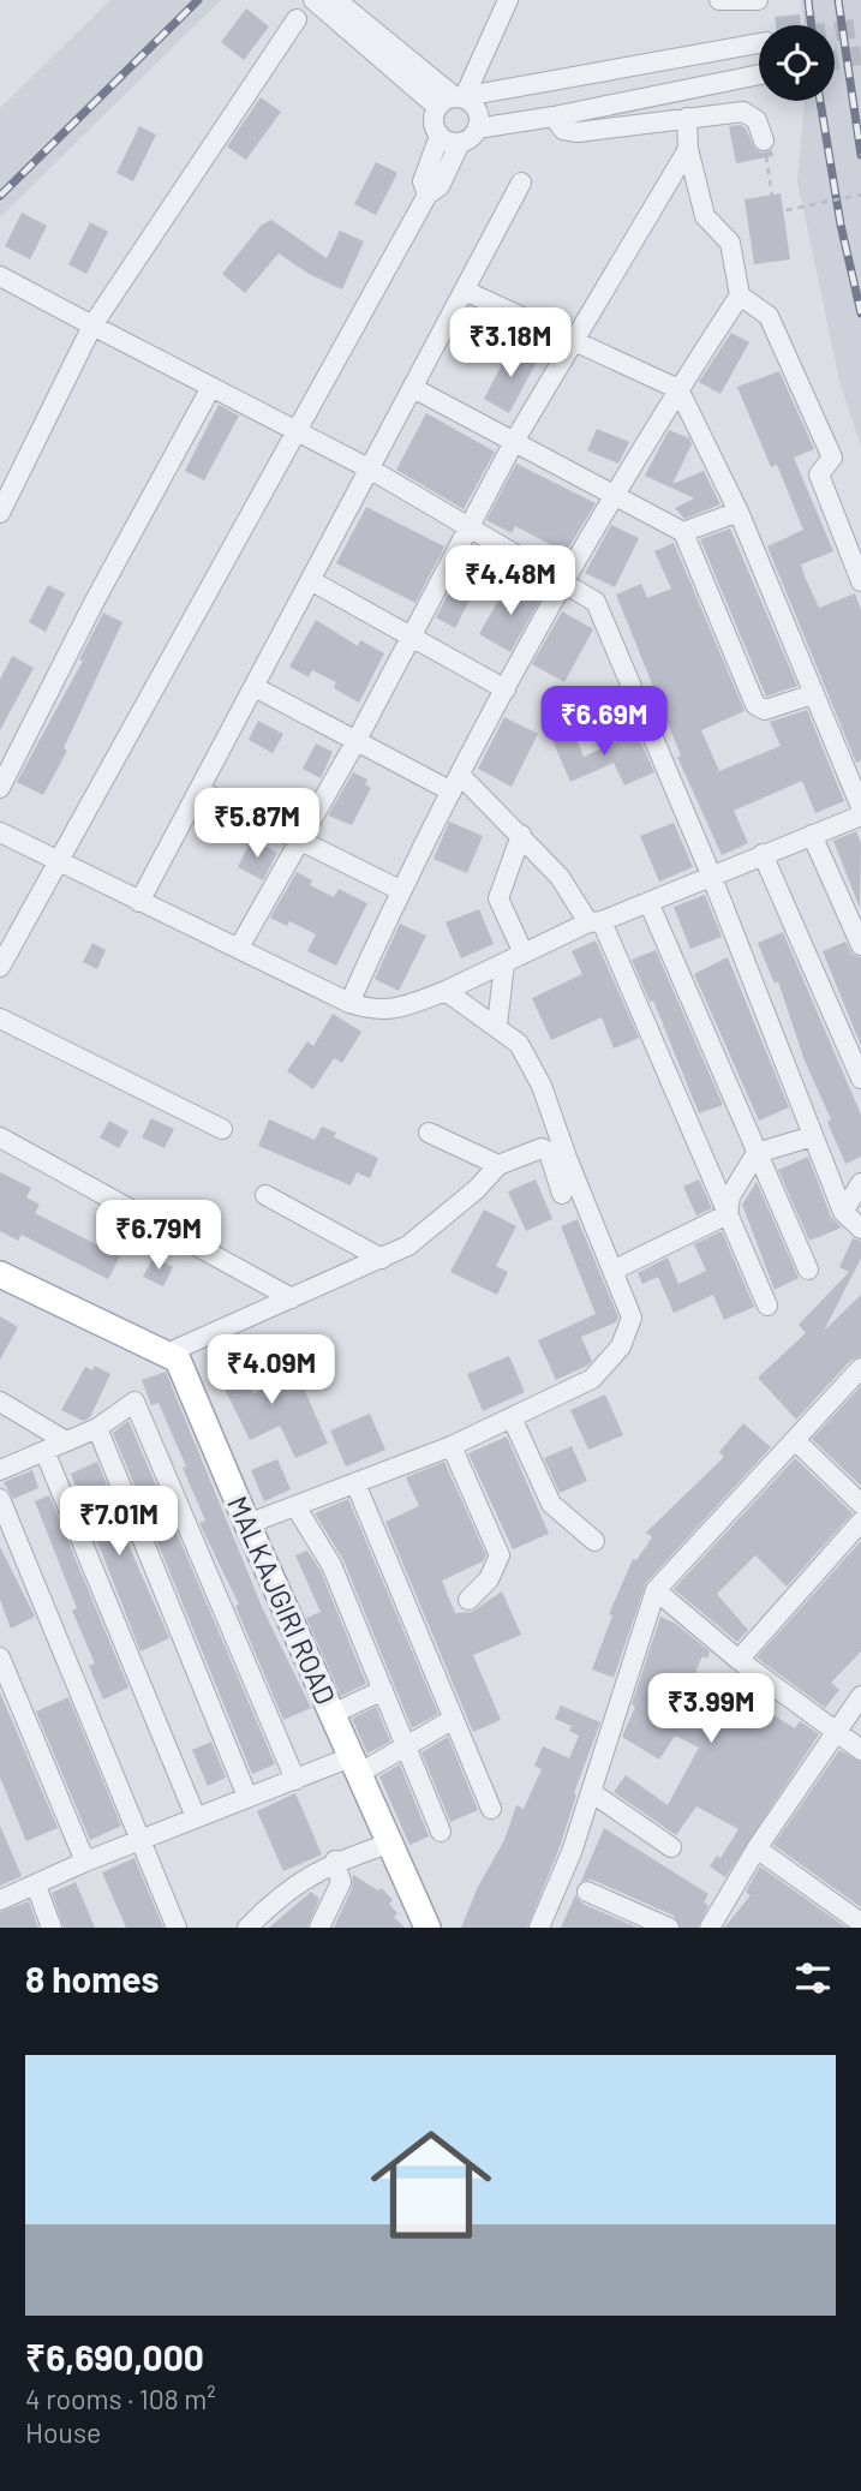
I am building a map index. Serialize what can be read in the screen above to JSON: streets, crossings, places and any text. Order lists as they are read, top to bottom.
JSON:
{
  "streets": {
    "main road": ["MALKAJGIRI ROAD"]
  },
  "page": {
    "price": [
      "₹3.18M",
      "₹4.48M",
      "₹6.69M",
      "₹5.87M",
      "₹6.79M",
      "₹4.09M",
      "₹7.01M",
      "₹3.99M"
    ],
    "heading": "8 homes",
    "list": [
      {
        "name": "₹6,690,000",
        "note": "4 rooms · 108 m² · House"
      }
    ]
  }
}
